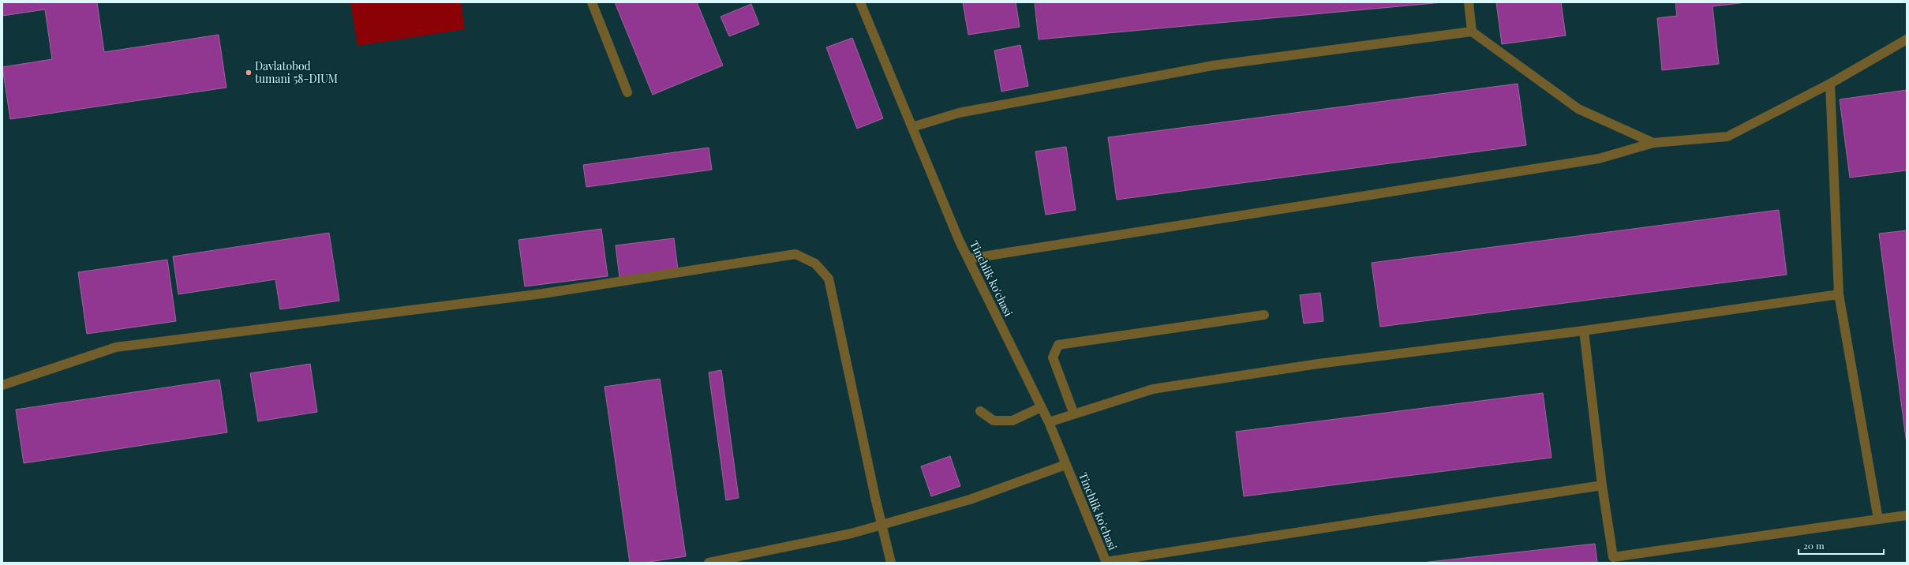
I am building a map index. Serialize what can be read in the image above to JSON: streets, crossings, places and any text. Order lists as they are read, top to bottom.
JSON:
{
  "streets": {
    "street": ["Tinchlik ko'chasi"]
  },
  "places": ["Davlatobod tumani 58-DIUM"],
  "scale_bar": "20 m"
}
